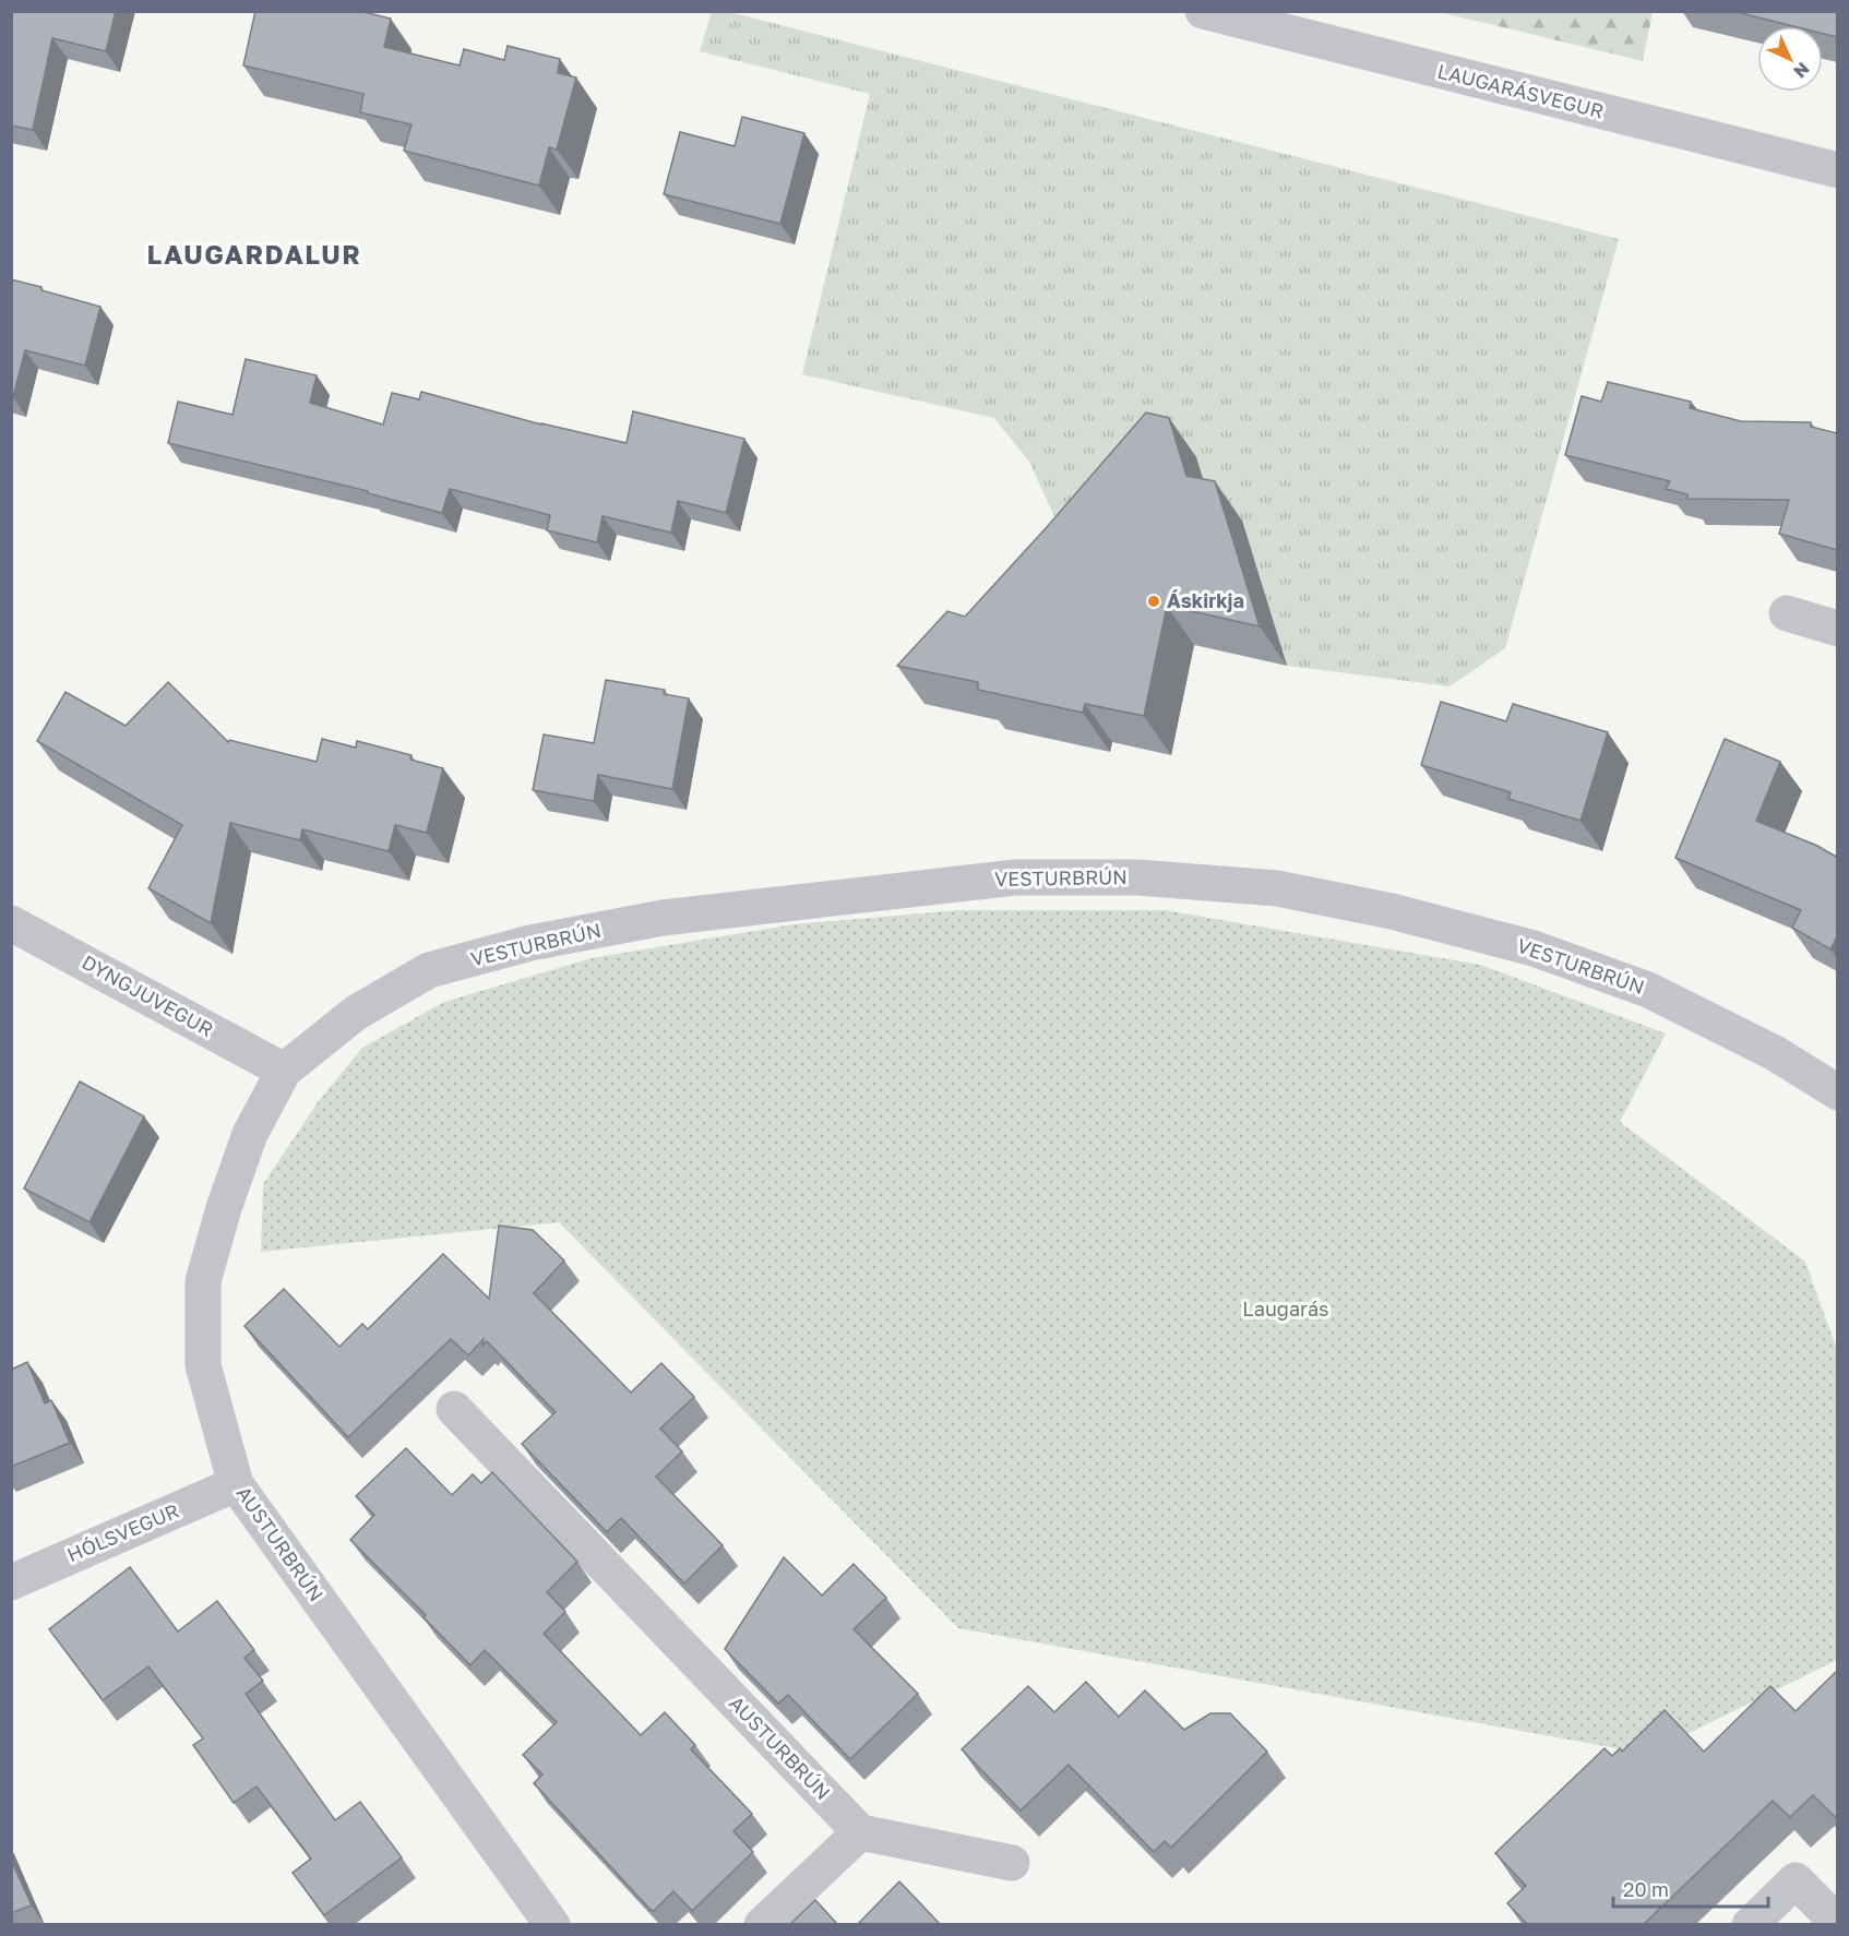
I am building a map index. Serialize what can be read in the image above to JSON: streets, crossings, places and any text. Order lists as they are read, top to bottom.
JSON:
{
  "streets": {
    "street": [
      "LAUGARÁSVEGUR",
      "VESTURBRÚN",
      "DYNGJUVEGUR",
      "HÓLSVEGUR",
      "AUSTURBRÚN"
    ]
  },
  "crossings": [
    ["VESTURBRÚN", "DYNGJUVEGUR"],
    ["VESTURBRÚN", "AUSTURBRÚN"],
    ["DYNGJUVEGUR", "AUSTURBRÚN"],
    ["HÓLSVEGUR", "AUSTURBRÚN"]
  ],
  "districts": ["LAUGARDALUR"],
  "parks": ["Laugarás"],
  "places": ["Áskirkja"],
  "scale_bar": "20 m",
  "north": "bottom right"
}
